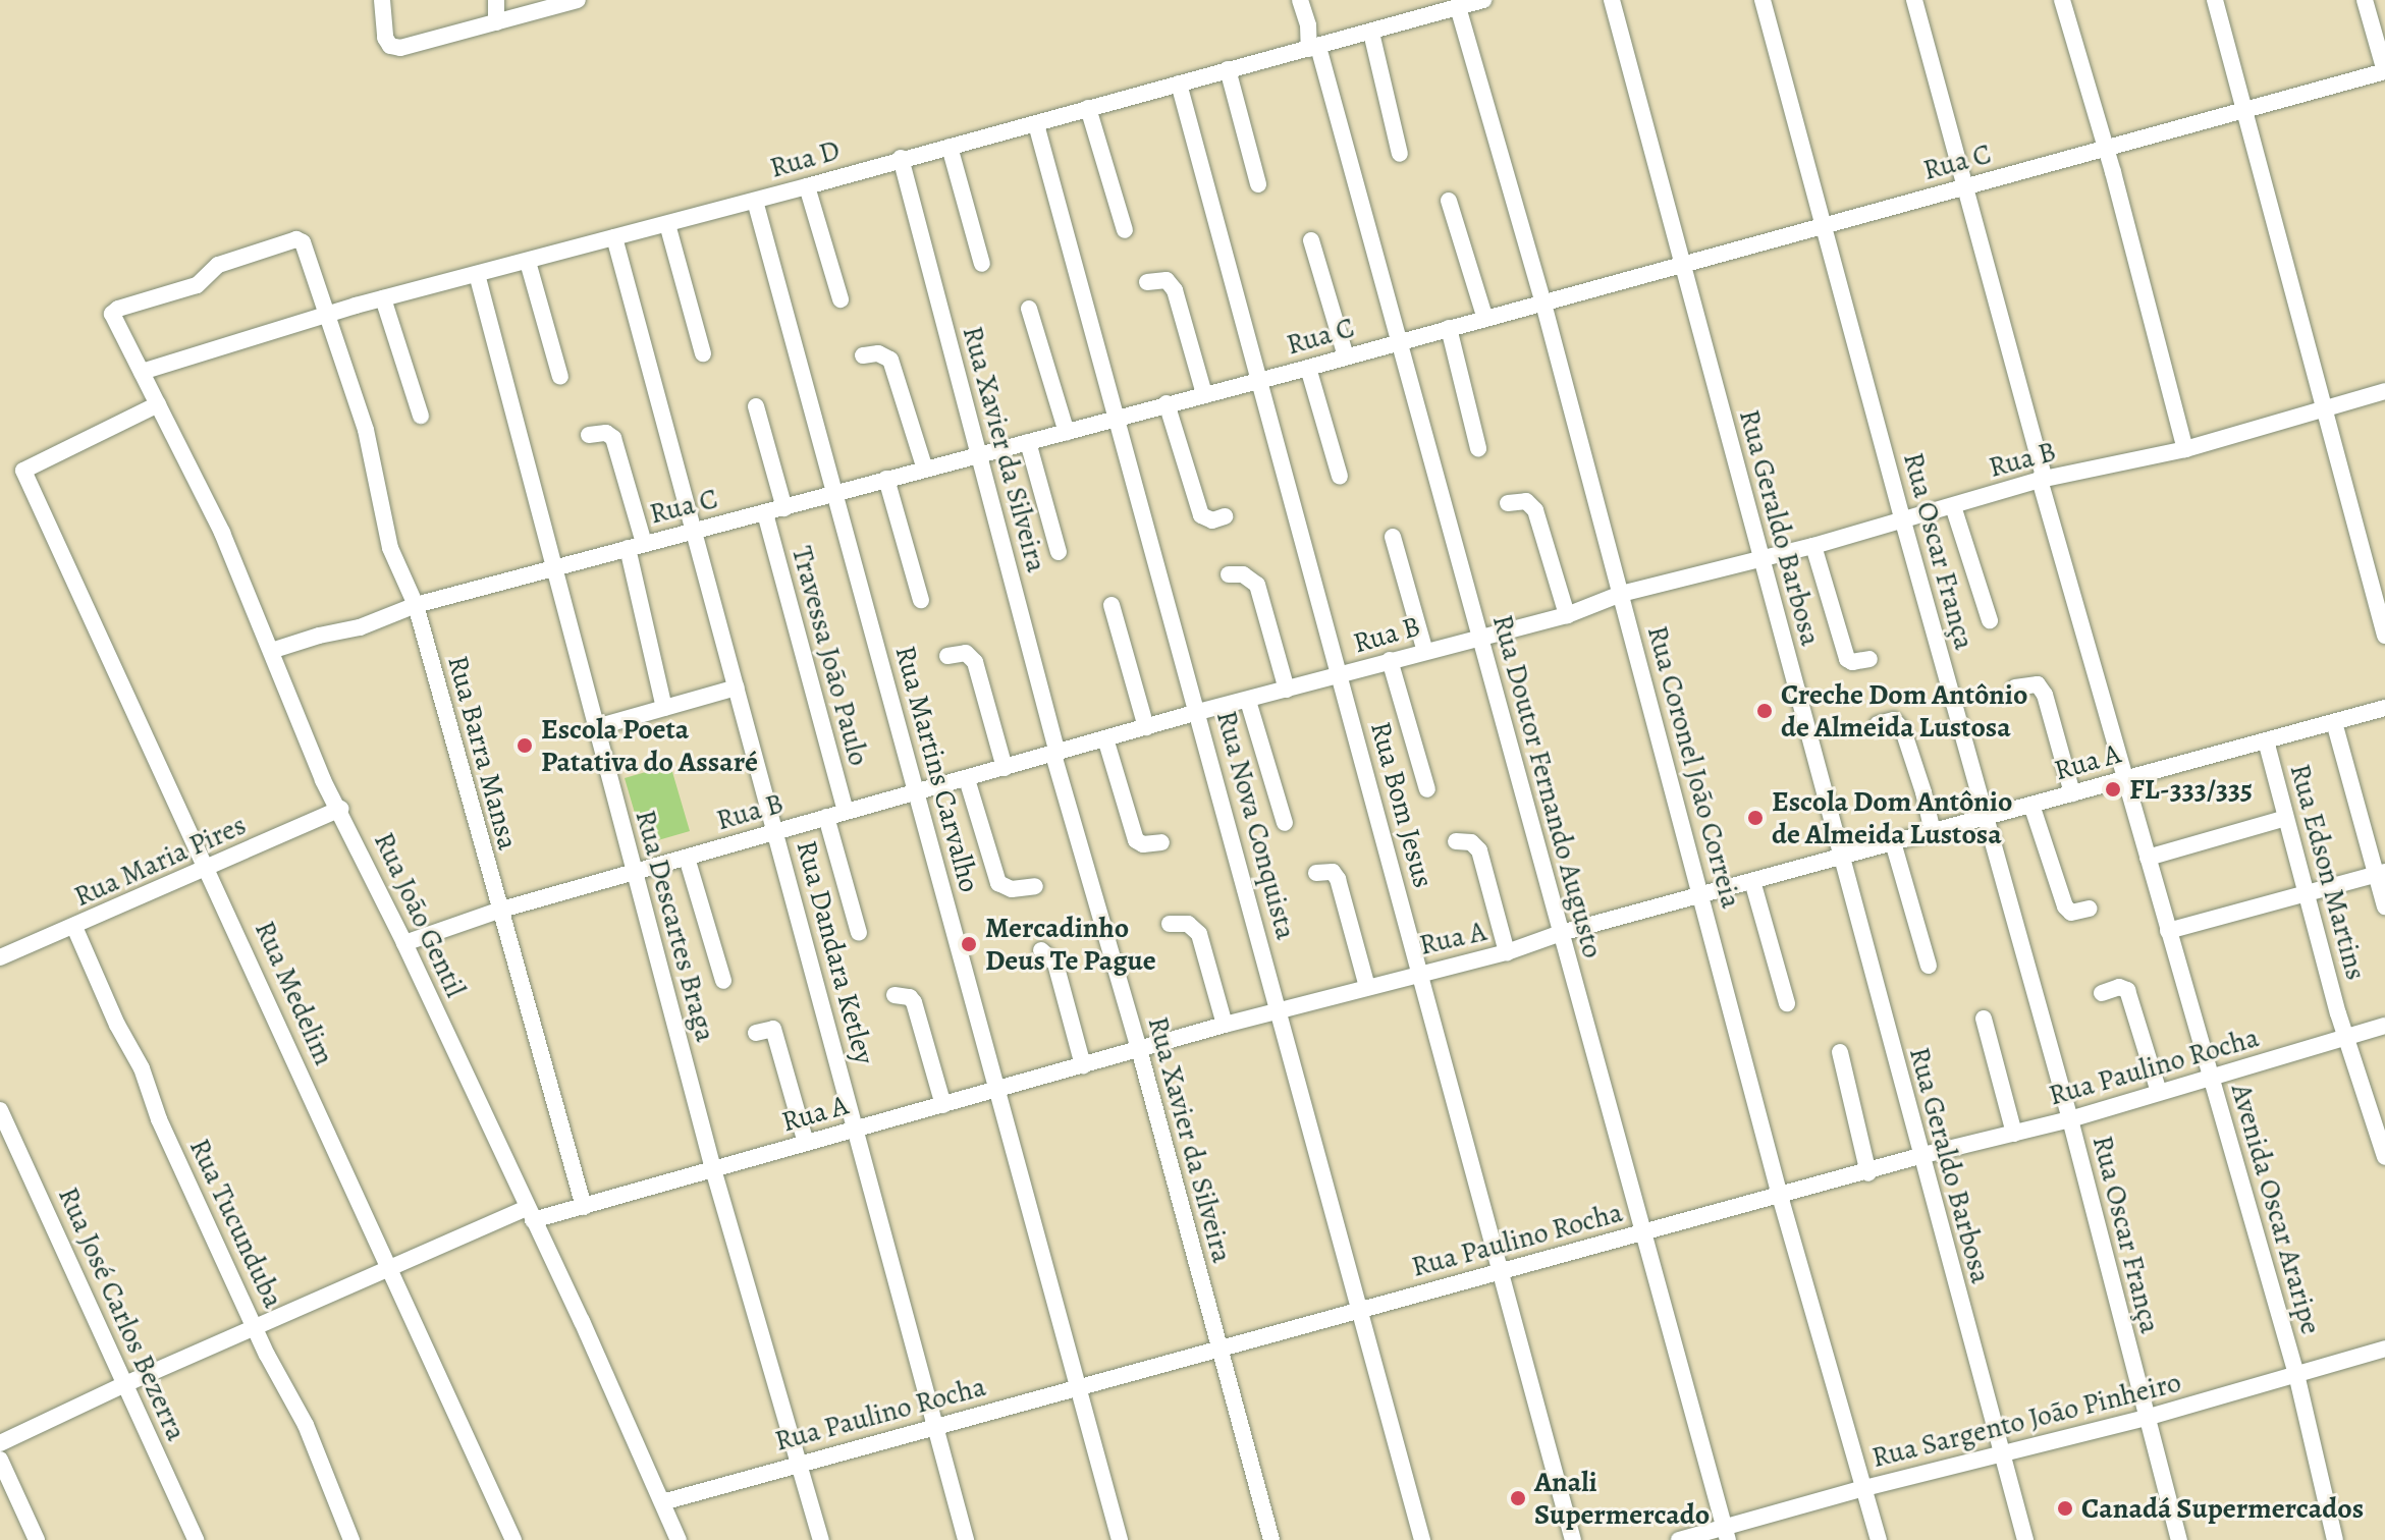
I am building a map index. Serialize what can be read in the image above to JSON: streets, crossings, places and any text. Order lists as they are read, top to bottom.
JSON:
{
  "streets": {
    "street": [
      "Rua D",
      "Rua C",
      "Rua Xavier da Silveira",
      "Rua B",
      "Rua Geraldo Barbosa",
      "Rua Oscar França",
      "Travessa João Paulo",
      "Rua Barra Mansa",
      "Rua A",
      "Rua Coronel João Correia",
      "Rua Martins Carvalho",
      "Rua Doutor Fernando Augusto",
      "Rua Bom Jesus",
      "Rua Nova Conquista",
      "Rua Maria Pires",
      "Rua Edson Martins",
      "Rua João Gentil",
      "Rua Descartes Braga",
      "Rua Dandara Ketley",
      "Rua Medelim",
      "Rua Paulino Rocha",
      "Avenida Oscar Araripe",
      "Rua Tucunduba",
      "Rua José Carlos Bezerra",
      "Rua Sargento João Pinheiro"
    ]
  },
  "crossings": [
    ["Rua D", "Rua Xavier da Silveira"],
    ["Rua D", "Rua Barra Mansa"],
    ["Rua D", "Rua Coronel João Correia"],
    ["Rua D", "Rua Martins Carvalho"],
    ["Rua D", "Rua Doutor Fernando Augusto"],
    ["Rua D", "Rua Bom Jesus"],
    ["Rua D", "Rua Nova Conquista"],
    ["Rua D", "Rua João Gentil"],
    ["Rua D", "Rua Descartes Braga"],
    ["Rua D", "Rua Dandara Ketley"],
    ["Rua C", "Rua Xavier da Silveira"],
    ["Rua C", "Rua Geraldo Barbosa"],
    ["Rua C", "Rua Oscar França"],
    ["Rua C", "Travessa João Paulo"],
    ["Rua C", "Rua Barra Mansa"],
    ["Rua C", "Rua Coronel João Correia"],
    ["Rua C", "Rua Martins Carvalho"],
    ["Rua C", "Rua Doutor Fernando Augusto"],
    ["Rua C", "Rua Bom Jesus"],
    ["Rua C", "Rua Nova Conquista"],
    ["Rua C", "Rua João Gentil"],
    ["Rua C", "Rua Descartes Braga"],
    ["Rua C", "Rua Dandara Ketley"],
    ["Rua C", "Avenida Oscar Araripe"],
    ["Rua Xavier da Silveira", "Rua B"],
    ["Rua Xavier da Silveira", "Rua A"],
    ["Rua Xavier da Silveira", "Rua Paulino Rocha"],
    ["Rua B", "Rua Geraldo Barbosa"],
    ["Rua B", "Rua Oscar França"],
    ["Rua B", "Travessa João Paulo"],
    ["Rua B", "Rua Barra Mansa"],
    ["Rua B", "Rua Coronel João Correia"],
    ["Rua B", "Rua Martins Carvalho"],
    ["Rua B", "Rua Doutor Fernando Augusto"],
    ["Rua B", "Rua Bom Jesus"],
    ["Rua B", "Rua Nova Conquista"],
    ["Rua B", "Rua João Gentil"],
    ["Rua B", "Rua Descartes Braga"],
    ["Rua B", "Rua Dandara Ketley"],
    ["Rua B", "Avenida Oscar Araripe"],
    ["Rua Geraldo Barbosa", "Rua A"],
    ["Rua Geraldo Barbosa", "Rua Paulino Rocha"],
    ["Rua Geraldo Barbosa", "Rua Sargento João Pinheiro"],
    ["Rua Oscar França", "Rua A"],
    ["Rua Oscar França", "Rua Paulino Rocha"],
    ["Rua Oscar França", "Rua Sargento João Pinheiro"],
    ["Rua Barra Mansa", "Rua A"],
    ["Rua Barra Mansa", "Rua João Gentil"],
    ["Rua A", "Rua Coronel João Correia"],
    ["Rua A", "Rua Martins Carvalho"],
    ["Rua A", "Rua Doutor Fernando Augusto"],
    ["Rua A", "Rua Bom Jesus"],
    ["Rua A", "Rua Nova Conquista"],
    ["Rua A", "Rua Edson Martins"],
    ["Rua A", "Rua João Gentil"],
    ["Rua A", "Rua Descartes Braga"],
    ["Rua A", "Rua Dandara Ketley"],
    ["Rua A", "Rua Medelim"],
    ["Rua A", "Avenida Oscar Araripe"],
    ["Rua A", "Rua Tucunduba"],
    ["Rua A", "Rua José Carlos Bezerra"],
    ["Rua Coronel João Correia", "Rua Paulino Rocha"],
    ["Rua Coronel João Correia", "Rua Sargento João Pinheiro"],
    ["Rua Martins Carvalho", "Rua Paulino Rocha"],
    ["Rua Doutor Fernando Augusto", "Rua Paulino Rocha"],
    ["Rua Doutor Fernando Augusto", "Rua Sargento João Pinheiro"],
    ["Rua Bom Jesus", "Rua Paulino Rocha"],
    ["Rua Nova Conquista", "Rua Paulino Rocha"],
    ["Rua Maria Pires", "Rua João Gentil"],
    ["Rua Maria Pires", "Rua Medelim"],
    ["Rua Maria Pires", "Rua Tucunduba"],
    ["Rua Edson Martins", "Rua Paulino Rocha"],
    ["Rua João Gentil", "Rua Medelim"],
    ["Rua João Gentil", "Rua Paulino Rocha"],
    ["Rua Descartes Braga", "Rua Paulino Rocha"],
    ["Rua Dandara Ketley", "Rua Paulino Rocha"],
    ["Rua Paulino Rocha", "Avenida Oscar Araripe"],
    ["Avenida Oscar Araripe", "Rua Sargento João Pinheiro"]
  ],
  "places": [
    "Creche Dom Antônio de Almeida Lustosa",
    "Escola Poeta Patativa do Assaré",
    "FL-333/335",
    "Escola Dom Antônio de Almeida Lustosa",
    "Mercadinho Deus Te Pague",
    "Anali Supermercado",
    "Canadá Supermercados"
  ]
}
